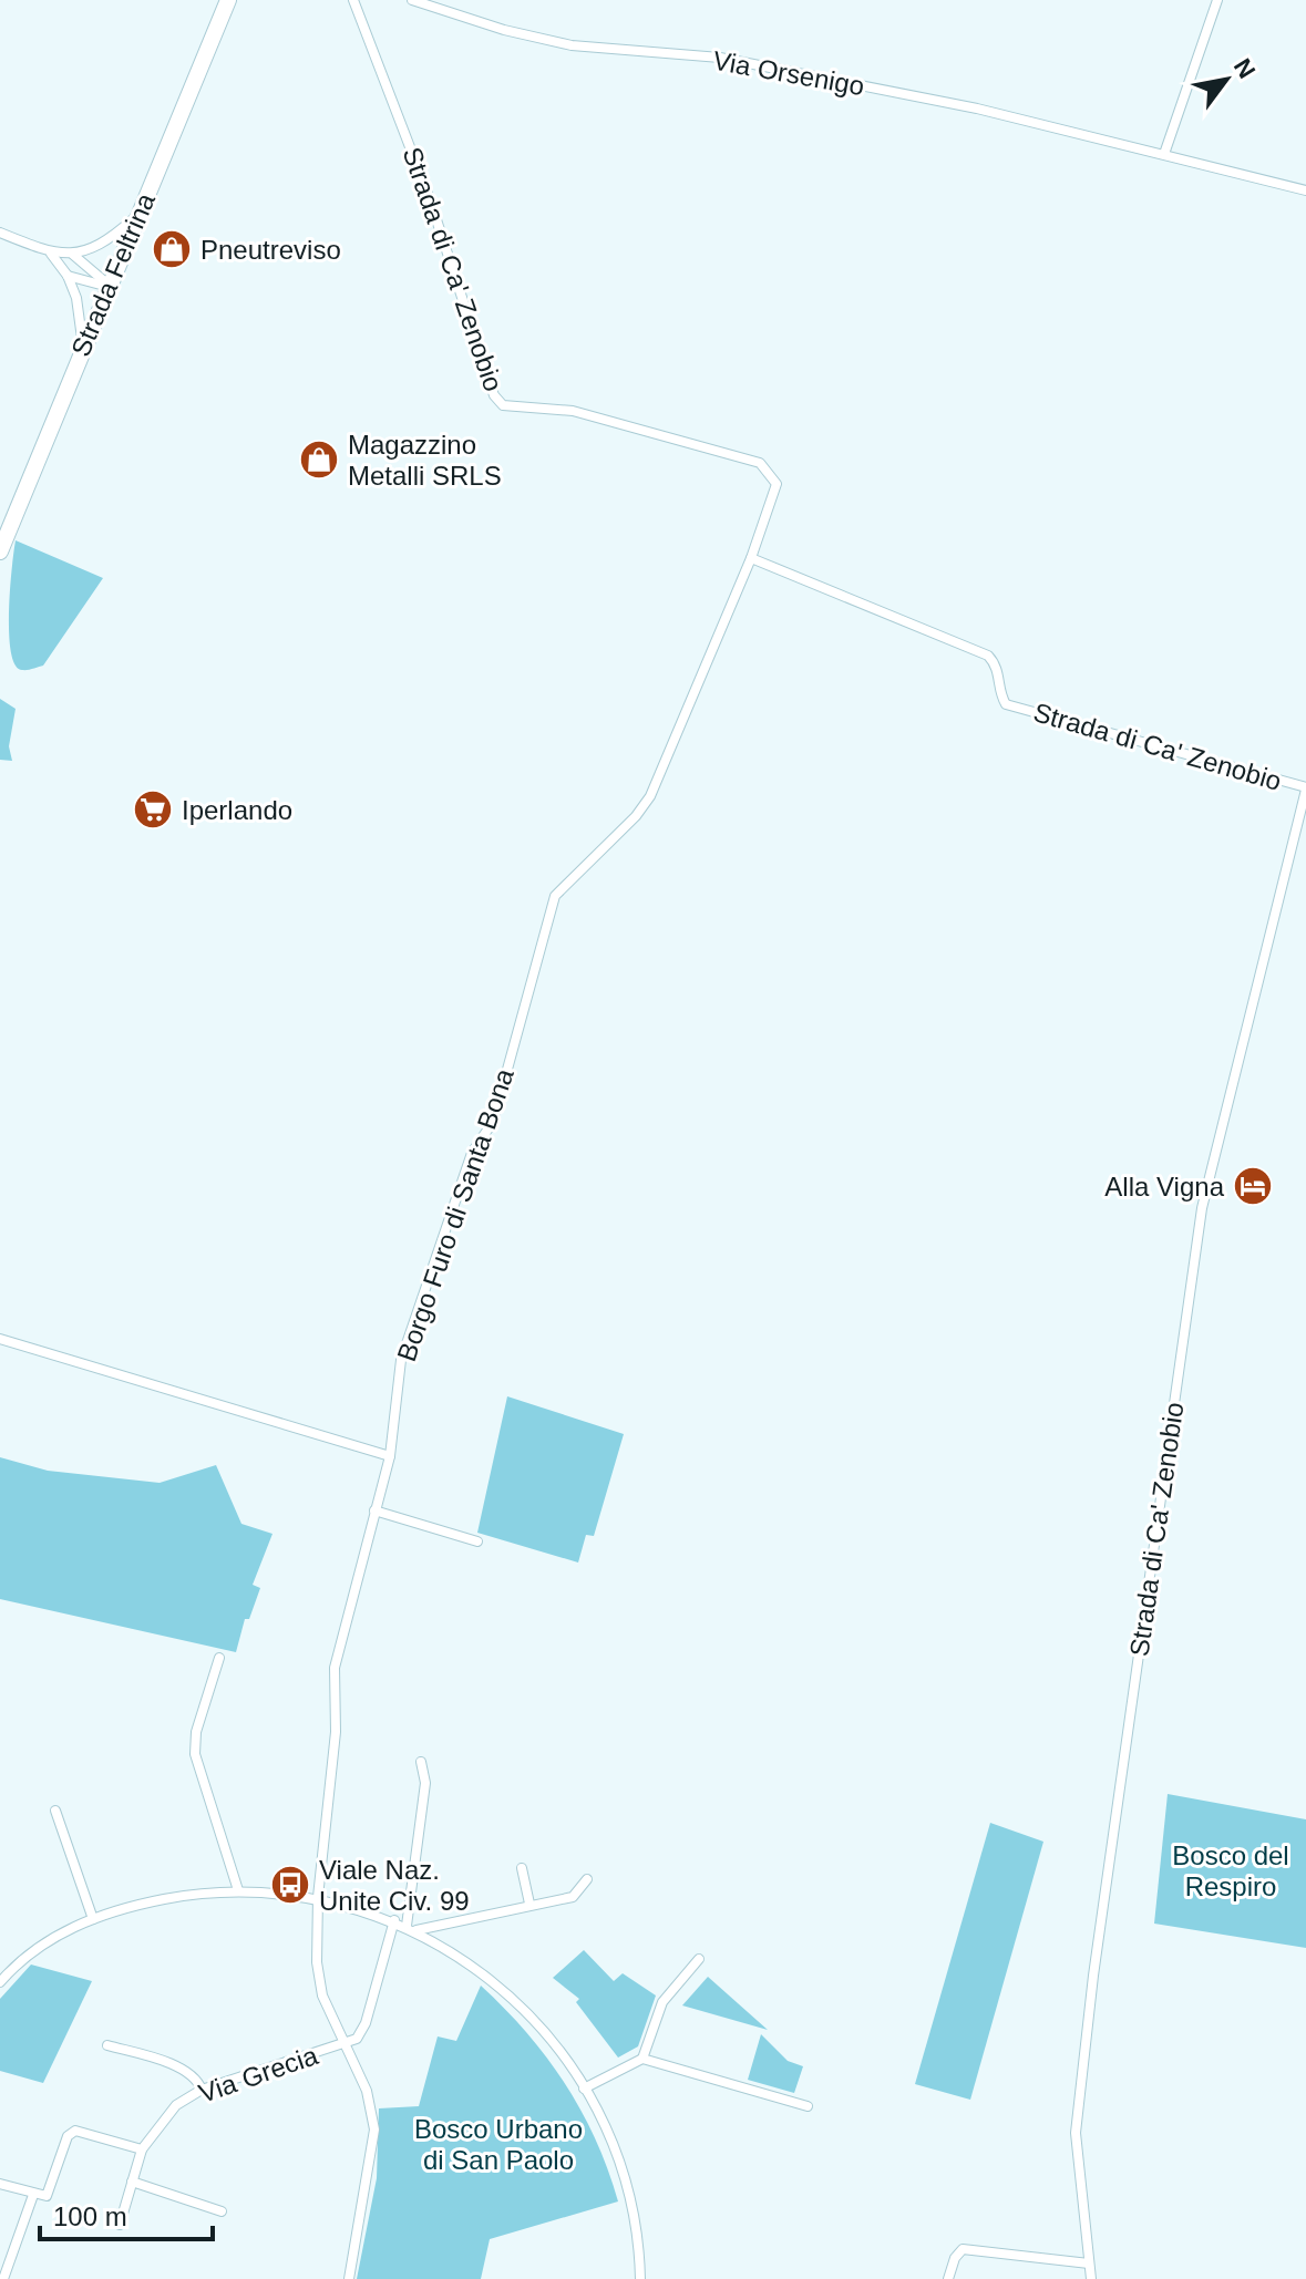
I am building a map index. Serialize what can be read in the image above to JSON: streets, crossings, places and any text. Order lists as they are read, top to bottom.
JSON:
{
  "streets": {
    "main road": ["Strada Feltrina"],
    "street": [
      "Via Orsenigo",
      "Strada di Ca' Zenobio",
      "Borgo Furo di Santa Bona",
      "Via Grecia"
    ]
  },
  "crossings": [
    ["Strada di Ca' Zenobio", "Borgo Furo di Santa Bona"],
    ["Borgo Furo di Santa Bona", "Via Grecia"]
  ],
  "parks": ["Bosco del Respiro", "Bosco Urbano di San Paolo"],
  "places": {
    "shop": ["Pneutreviso", "Magazzino Metalli SRLS"],
    "supermarket": ["Iperlando"],
    "hotel": ["Alla Vigna"],
    "bus stop": ["Viale Naz. Unite Civ. 99"]
  },
  "scale_bar": "100 m",
  "north": "top right"
}
